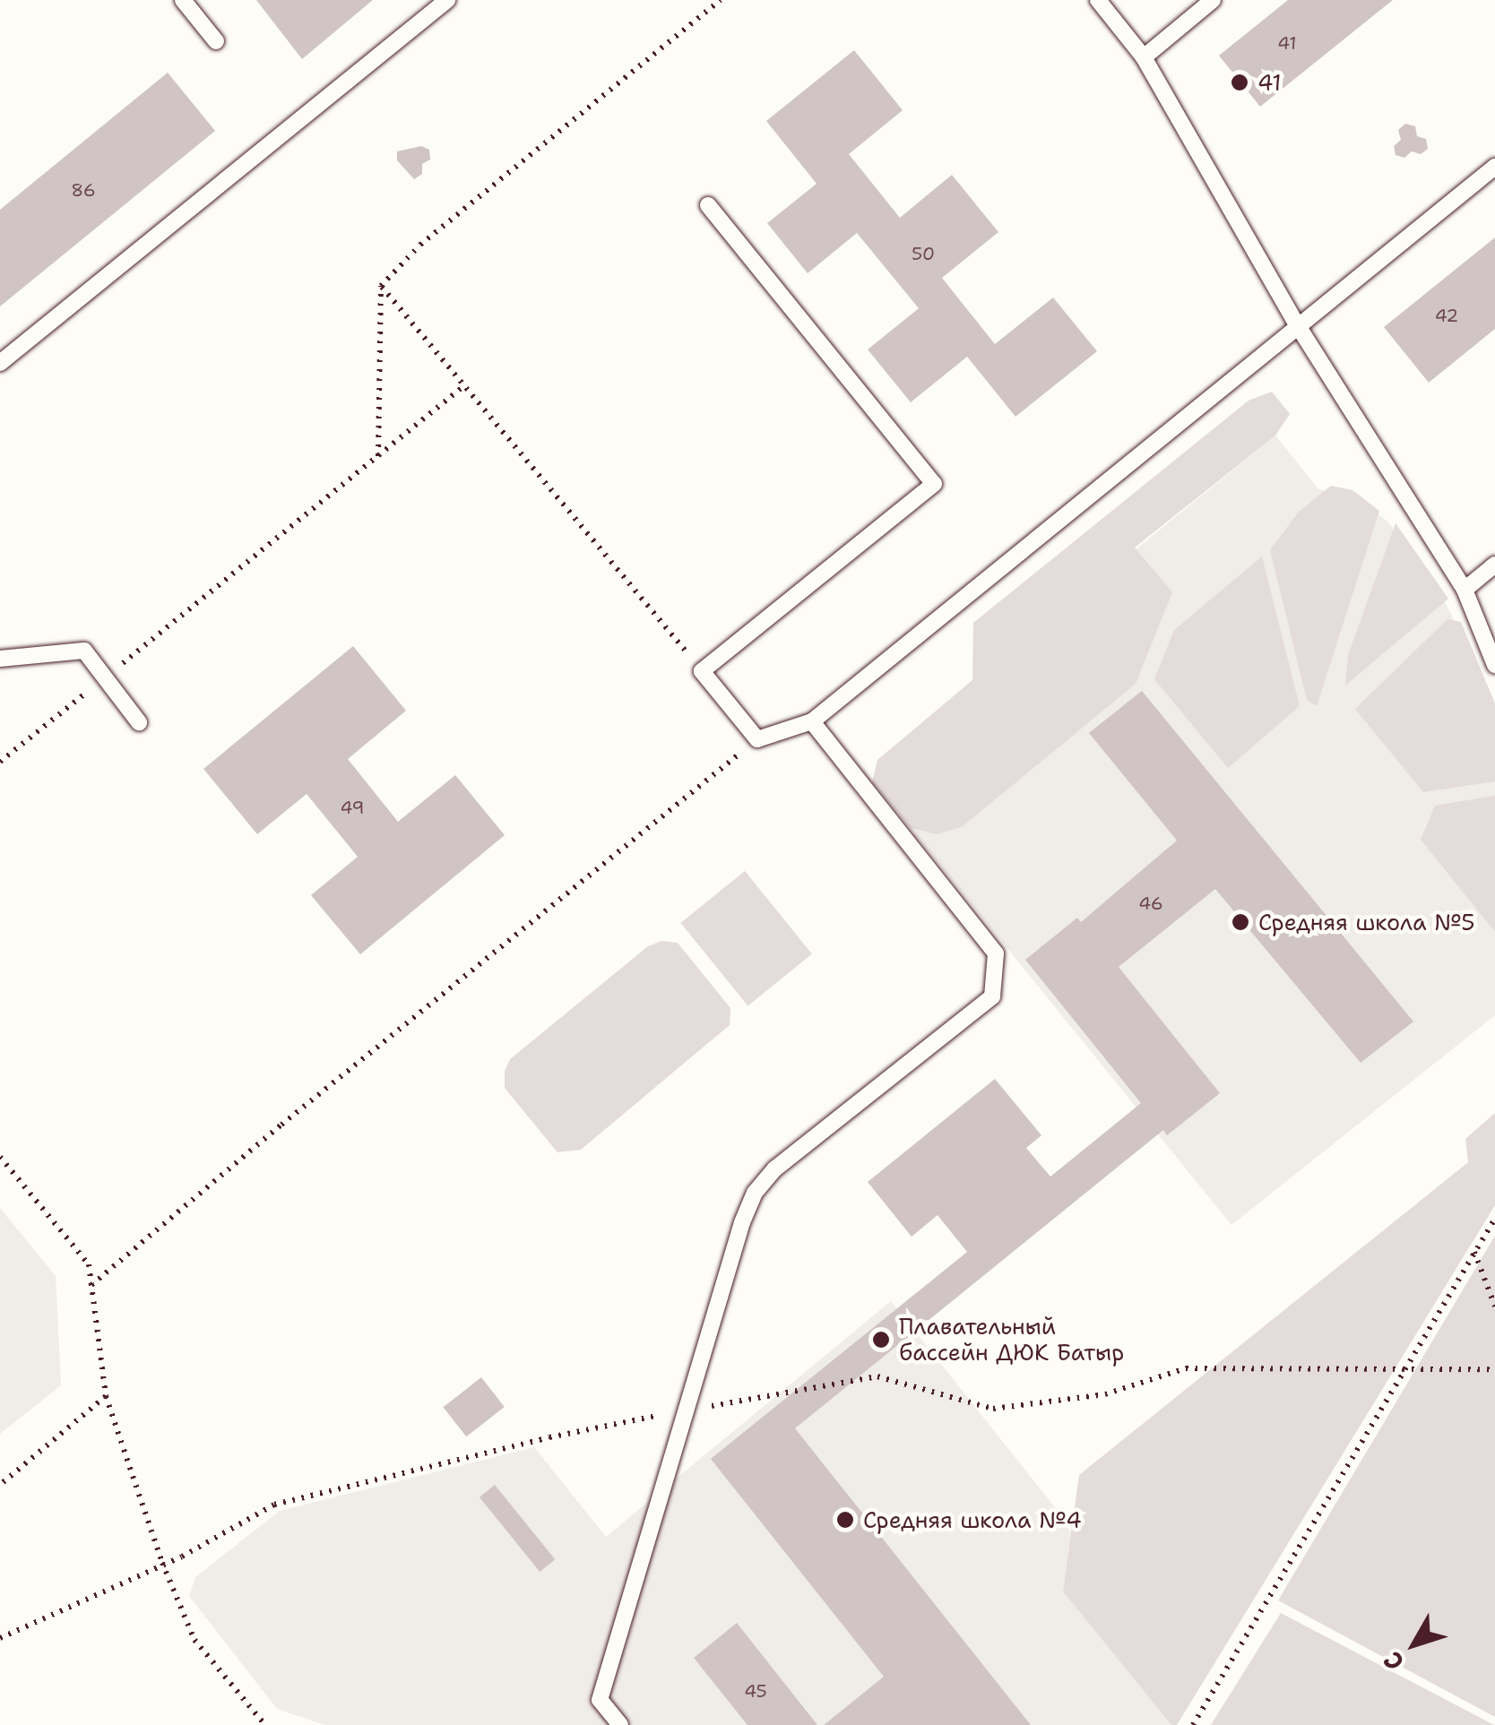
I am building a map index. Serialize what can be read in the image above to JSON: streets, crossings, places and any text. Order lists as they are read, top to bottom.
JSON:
{
  "places": [
    "41",
    "Средняя школа №5",
    "Плавательный бассейн ДЮК Батыр",
    "Средняя школа №4"
  ],
  "house_numbers": [
    "41",
    "86",
    "50",
    "42",
    "49",
    "46",
    "45"
  ],
  "north": "bottom left"
}
